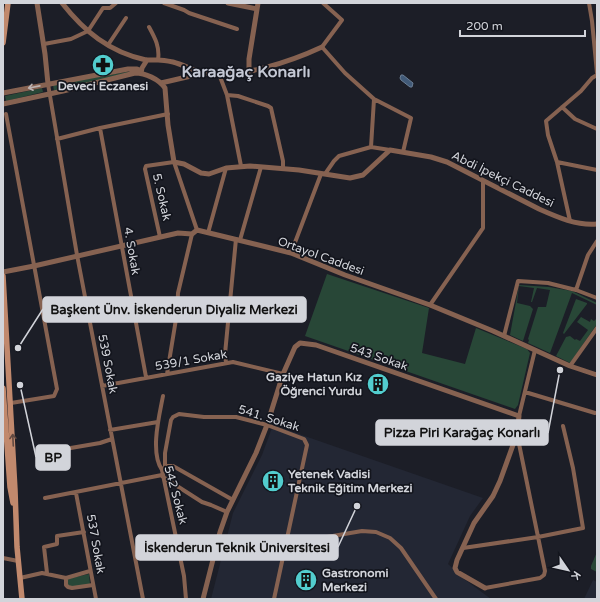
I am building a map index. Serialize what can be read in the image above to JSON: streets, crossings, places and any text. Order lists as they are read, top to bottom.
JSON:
{
  "streets": {
    "street": [
      "Abdi İpekçi Caddesi",
      "5. Sokak",
      "4. Sokak",
      "Ortayol Caddesi",
      "543 Sokak",
      "539/1 Sokak",
      "539 Sokak",
      "541. Sokak",
      "542 Sokak",
      "537 Sokak"
    ]
  },
  "crossings": [
    ["5. Sokak", "Ortayol Caddesi"],
    ["4. Sokak", "Ortayol Caddesi"],
    ["4. Sokak", "539/1 Sokak"],
    ["Ortayol Caddesi", "539 Sokak"],
    ["543 Sokak", "539/1 Sokak"],
    ["543 Sokak", "541. Sokak"],
    ["539/1 Sokak", "539 Sokak"],
    ["541. Sokak", "542 Sokak"]
  ],
  "districts": ["Karaağaç Konarlı"],
  "places": {
    "pharmacy": ["Deveci Eczanesi"],
    "other": [
      "Başkent Ünv. İskenderun Diyaliz Merkezi",
      "Pizza Piri Karağaç Konarlı",
      "BP",
      "İskenderun Teknik Üniversitesi"
    ],
    "building": ["Gaziye Hatun Kız Öğrenci Yurdu", "Yetenek Vadisi Teknik Eğitim Merkezi", "Gastronomi Merkezi"]
  },
  "scale_bar": "200 m",
  "north": "bottom right"
}
